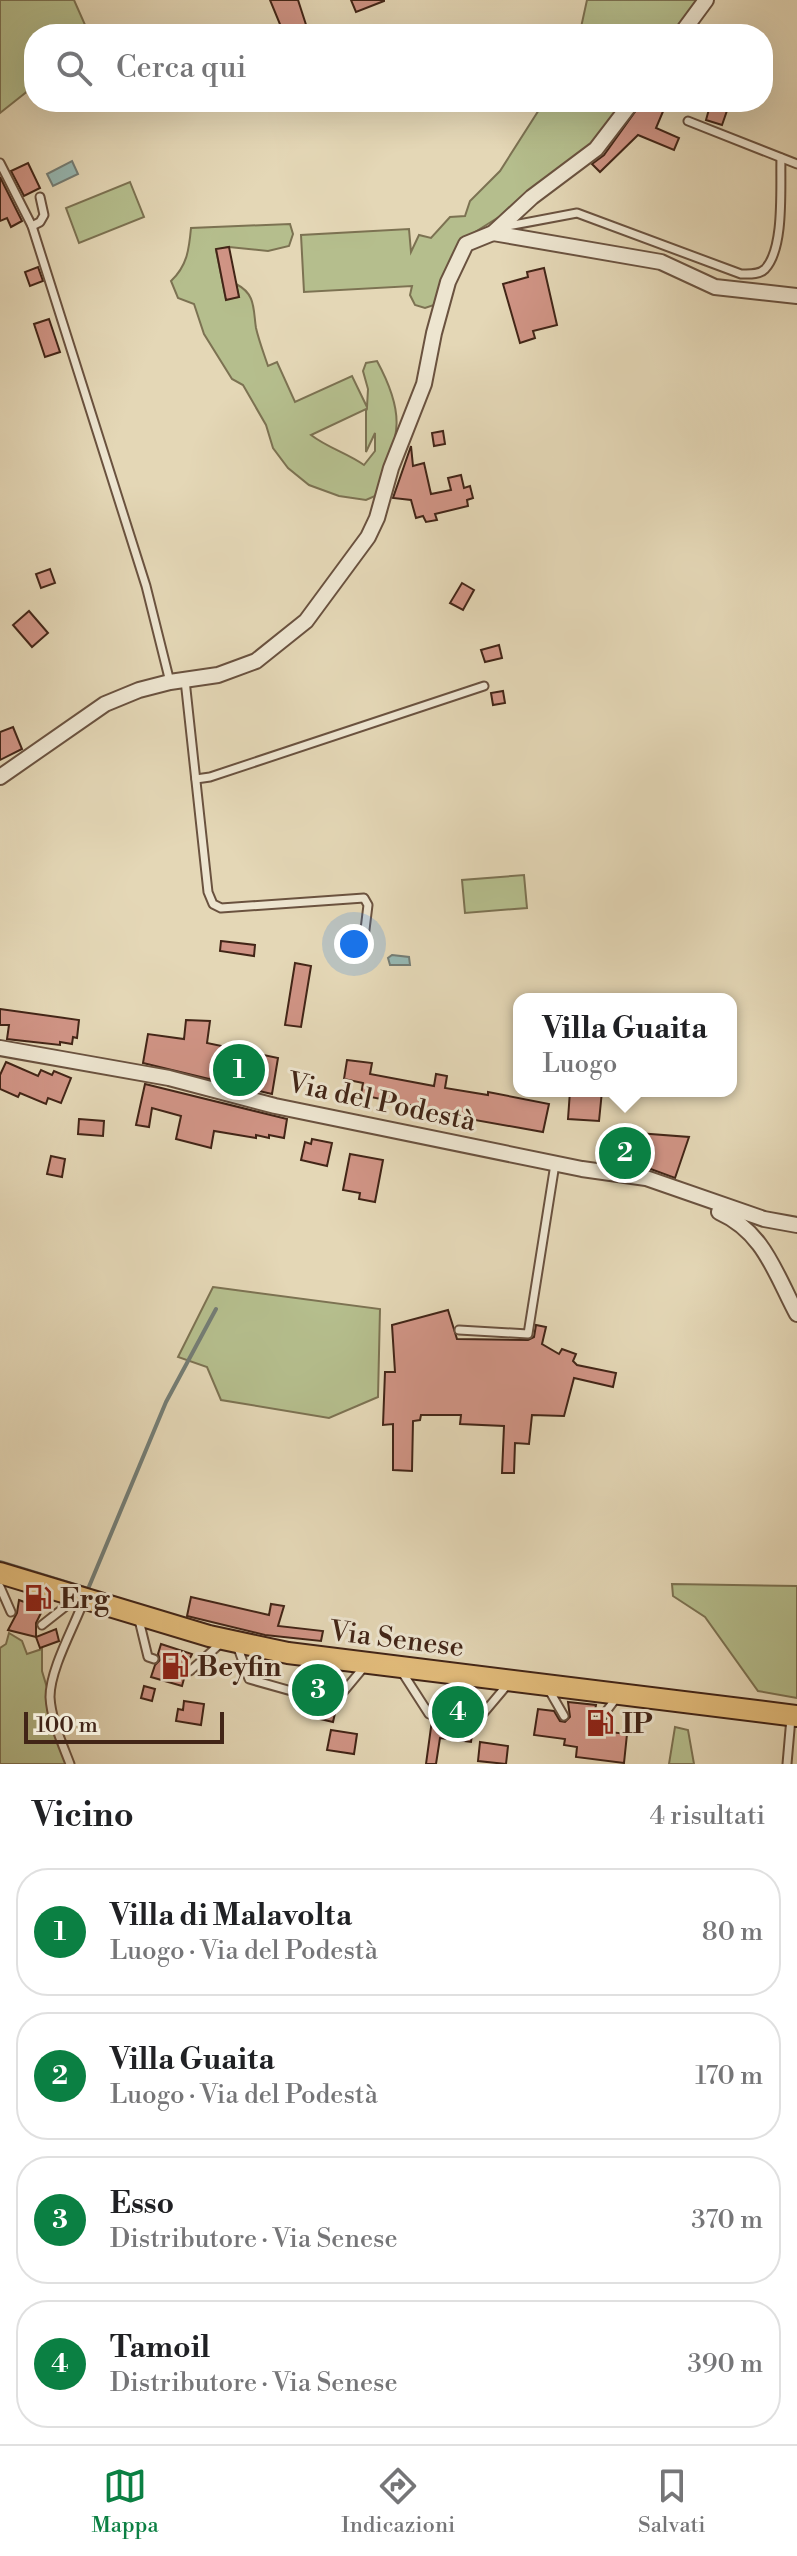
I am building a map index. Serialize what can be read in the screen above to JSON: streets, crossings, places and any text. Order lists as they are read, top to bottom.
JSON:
{
  "streets": {
    "main road": ["Via Senese"],
    "street": ["Via del Podestà"]
  },
  "places": {
    "fuel station": ["Erg", "Beyfin", "IP"]
  },
  "scale_bar": "100 m",
  "page": {
    "search": "Cerca qui",
    "popup": ["Villa Guaita", "Luogo"],
    "pins": [
      "1",
      "2",
      "3",
      "4"
    ],
    "scale": "100 m",
    "heading": ["Vicino", "4 risultati"],
    "list": [
      {
        "mark": "1",
        "name": "Villa di Malavolta",
        "note": "Luogo · Via del Podestà",
        "value": "80 m"
      },
      {
        "mark": "2",
        "name": "Villa Guaita",
        "note": "Luogo · Via del Podestà",
        "value": "170 m"
      },
      {
        "mark": "3",
        "name": "Esso",
        "note": "Distributore · Via Senese",
        "value": "370 m"
      },
      {
        "mark": "4",
        "name": "Tamoil",
        "note": "Distributore · Via Senese",
        "value": "390 m"
      }
    ],
    "nav": ["Mappa", "Indicazioni", "Salvati"]
  }
}
